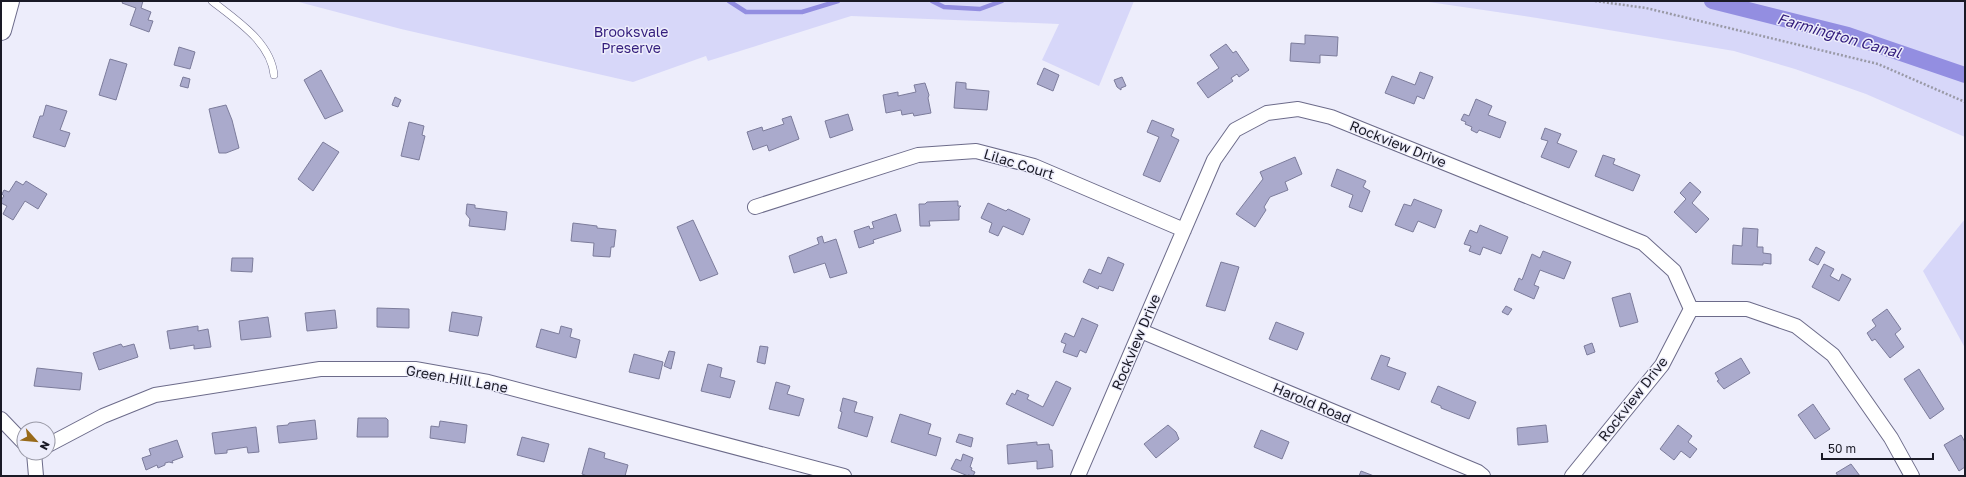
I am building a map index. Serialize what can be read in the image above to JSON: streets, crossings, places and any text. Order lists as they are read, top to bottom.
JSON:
{
  "streets": {
    "street": [
      "Rockview Drive",
      "Lilac Court",
      "Green Hill Lane",
      "Harold Road"
    ]
  },
  "crossings": [
    ["Rockview Drive", "Lilac Court"],
    ["Rockview Drive", "Harold Road"]
  ],
  "water": ["Farmington Canal"],
  "parks": ["Brooksvale Preserve"],
  "scale_bar": "50 m",
  "north": "bottom right"
}
